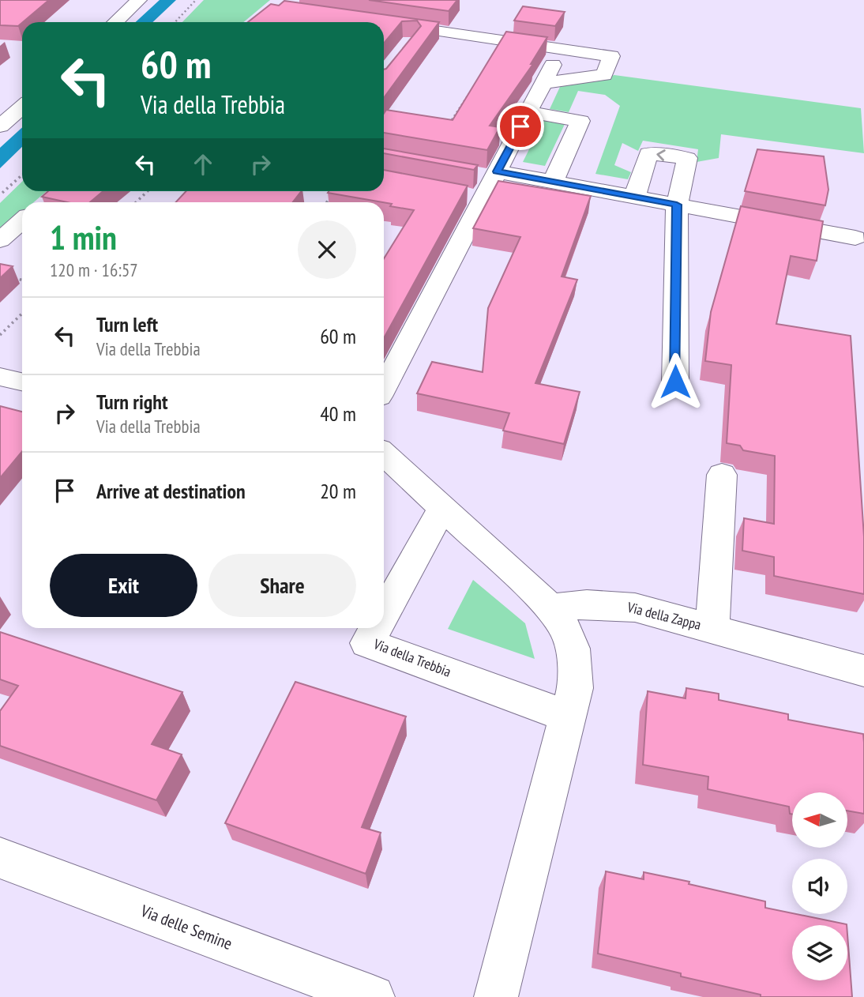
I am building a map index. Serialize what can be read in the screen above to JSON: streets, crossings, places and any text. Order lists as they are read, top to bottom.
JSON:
{
  "streets": {
    "street": ["Via della Zappa", "Via della Trebbia", "Via delle Semine"]
  },
  "north": "left",
  "page": {
    "turn": ["60 m", "Via della Trebbia"],
    "heading": ["1 min", "120 m · 16:57"],
    "list": [
      {
        "name": "Turn left",
        "note": "Via della Trebbia",
        "value": "60 m"
      },
      {
        "name": "Turn right",
        "note": "Via della Trebbia",
        "value": "40 m"
      },
      {
        "name": "Arrive at destination",
        "value": "20 m"
      }
    ],
    "buttons": ["Exit", "Share"]
  }
}
